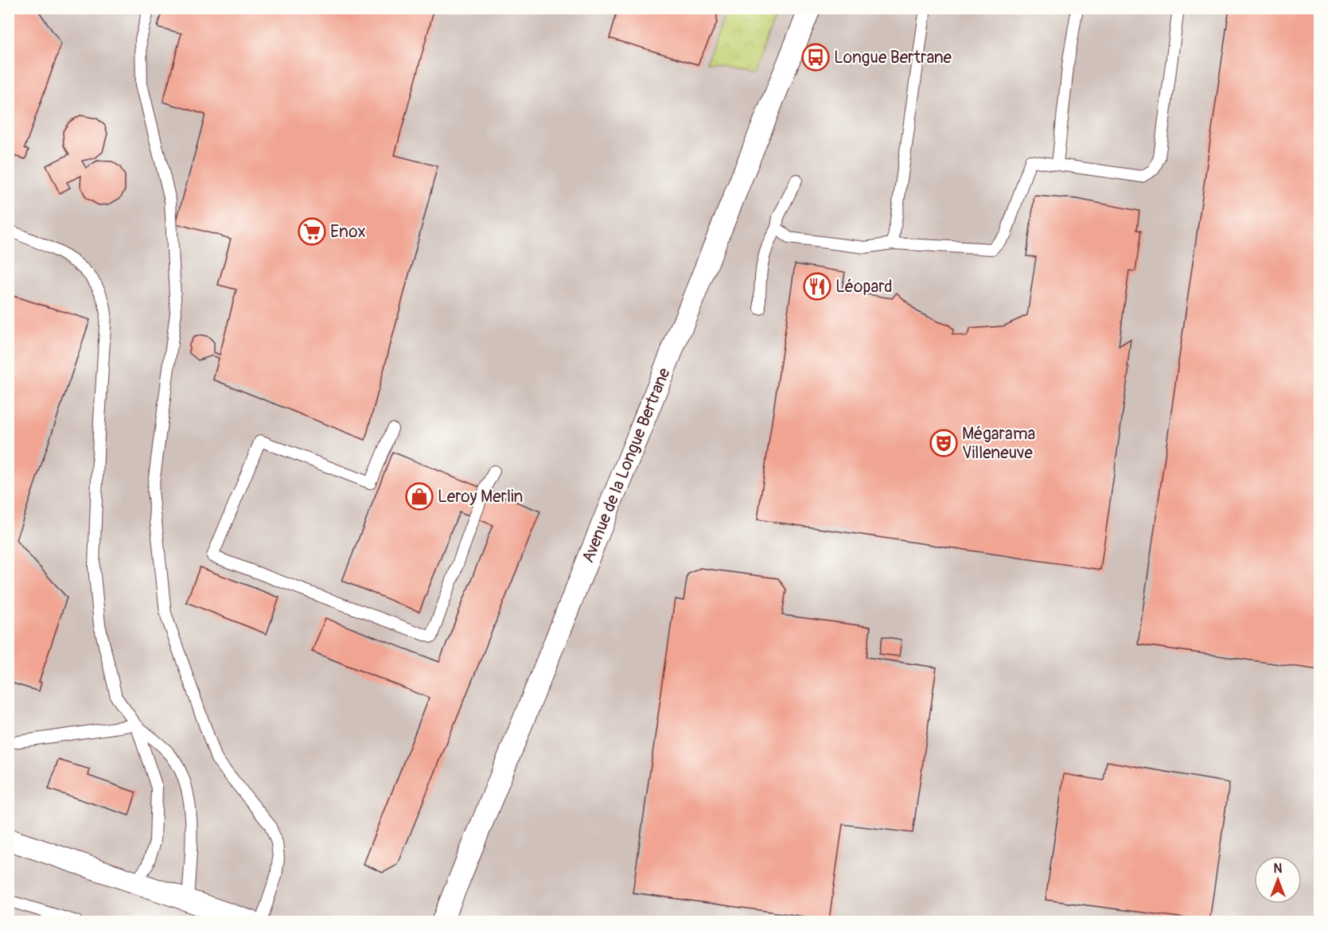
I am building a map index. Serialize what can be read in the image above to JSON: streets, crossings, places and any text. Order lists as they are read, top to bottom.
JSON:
{
  "streets": {
    "street": ["Avenue de la Longue Bertrane"]
  },
  "places": {
    "bus stop": ["Longue Bertrane"],
    "supermarket": ["Enox"],
    "restaurant": ["Léopard"],
    "theatre": ["Mégarama Villeneuve"],
    "shop": ["Leroy Merlin"]
  },
  "north": "top"
}
